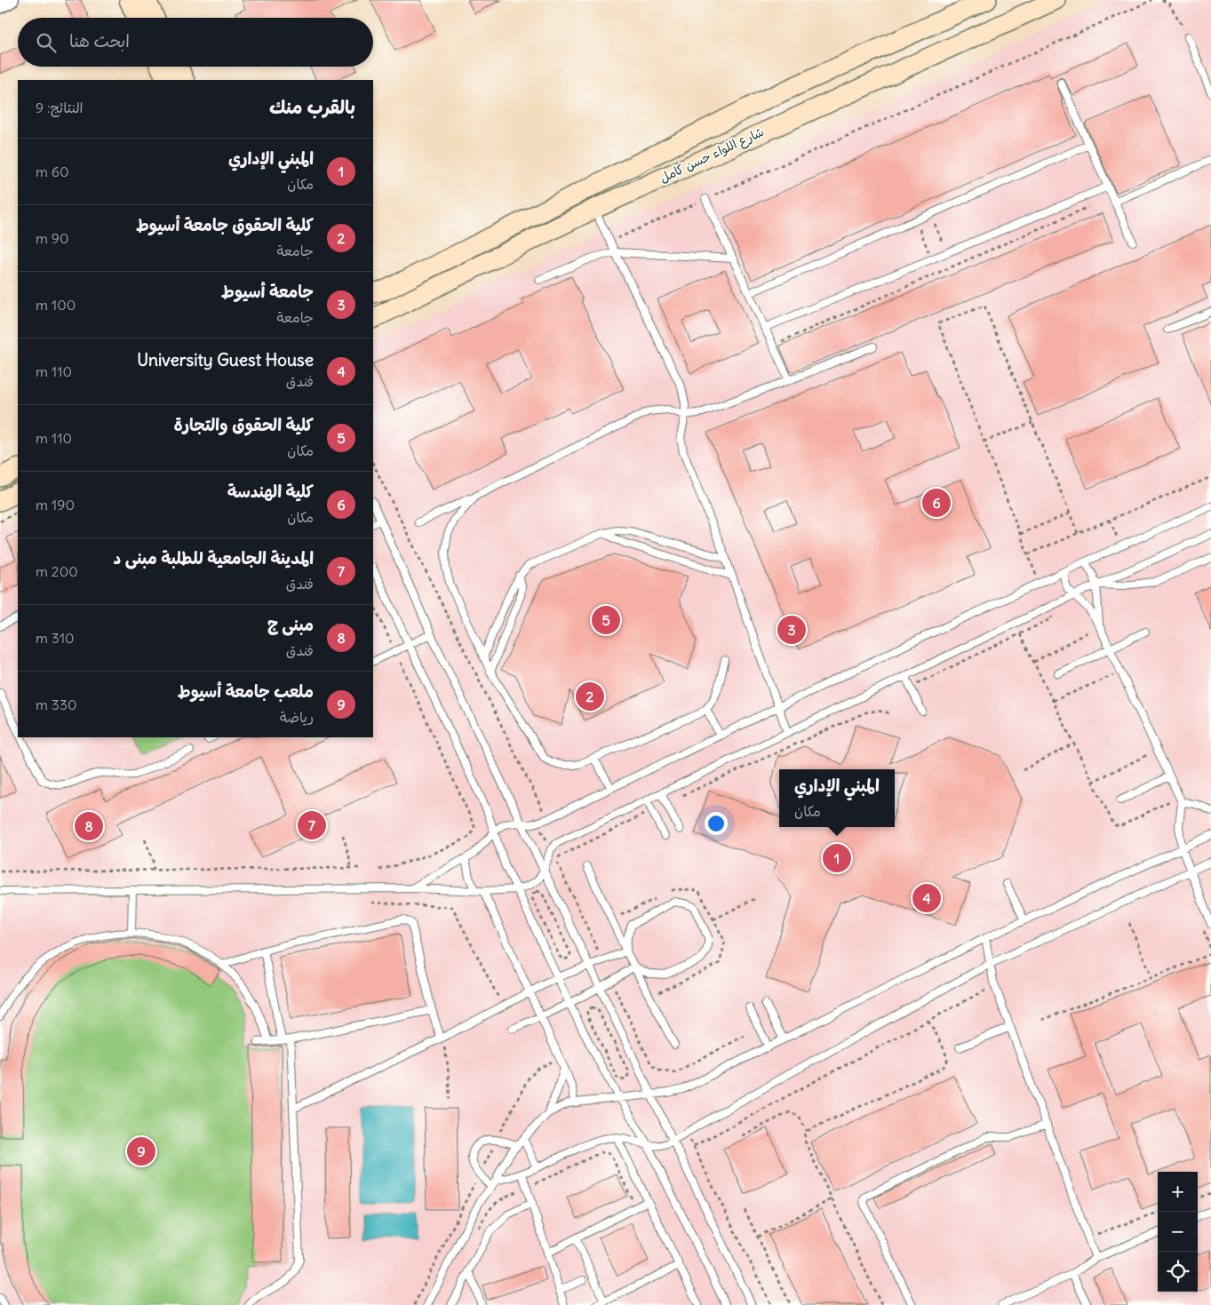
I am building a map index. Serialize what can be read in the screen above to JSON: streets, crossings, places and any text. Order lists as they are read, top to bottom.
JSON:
{
  "streets": {
    "main road": ["شارع اللواء حسن كامل"]
  },
  "page": {
    "search": "ابحث هنا",
    "heading": ["بالقرب منك", "النتائج: 9"],
    "list": [
      {
        "mark": "1",
        "name": "المبني الإداري",
        "note": "مكان",
        "value": "60 m"
      },
      {
        "mark": "2",
        "name": "كلية الحقوق جامعة أسيوط",
        "note": "جامعة",
        "value": "90 m"
      },
      {
        "mark": "3",
        "name": "جامعة أسيوط",
        "note": "جامعة",
        "value": "100 m"
      },
      {
        "mark": "4",
        "name": "University Guest House",
        "note": "فندق",
        "value": "110 m"
      },
      {
        "mark": "5",
        "name": "كلية الحقوق والتجارة",
        "note": "مكان",
        "value": "110 m"
      },
      {
        "mark": "6",
        "name": "كلية الهندسة",
        "note": "مكان",
        "value": "190 m"
      },
      {
        "mark": "7",
        "name": "المدينة الجامعية للطلبة مبنى د",
        "note": "فندق",
        "value": "200 m"
      },
      {
        "mark": "8",
        "name": "مبنى ج",
        "note": "فندق",
        "value": "310 m"
      },
      {
        "mark": "9",
        "name": "ملعب جامعة أسيوط",
        "note": "رياضة",
        "value": "330 m"
      }
    ],
    "pins": [
      "6",
      "5",
      "3",
      "2",
      "7",
      "8",
      "1",
      "4",
      "9"
    ],
    "popup": ["المبني الإداري", "مكان"],
    "map_buttons": ["+", "−"]
  }
}
